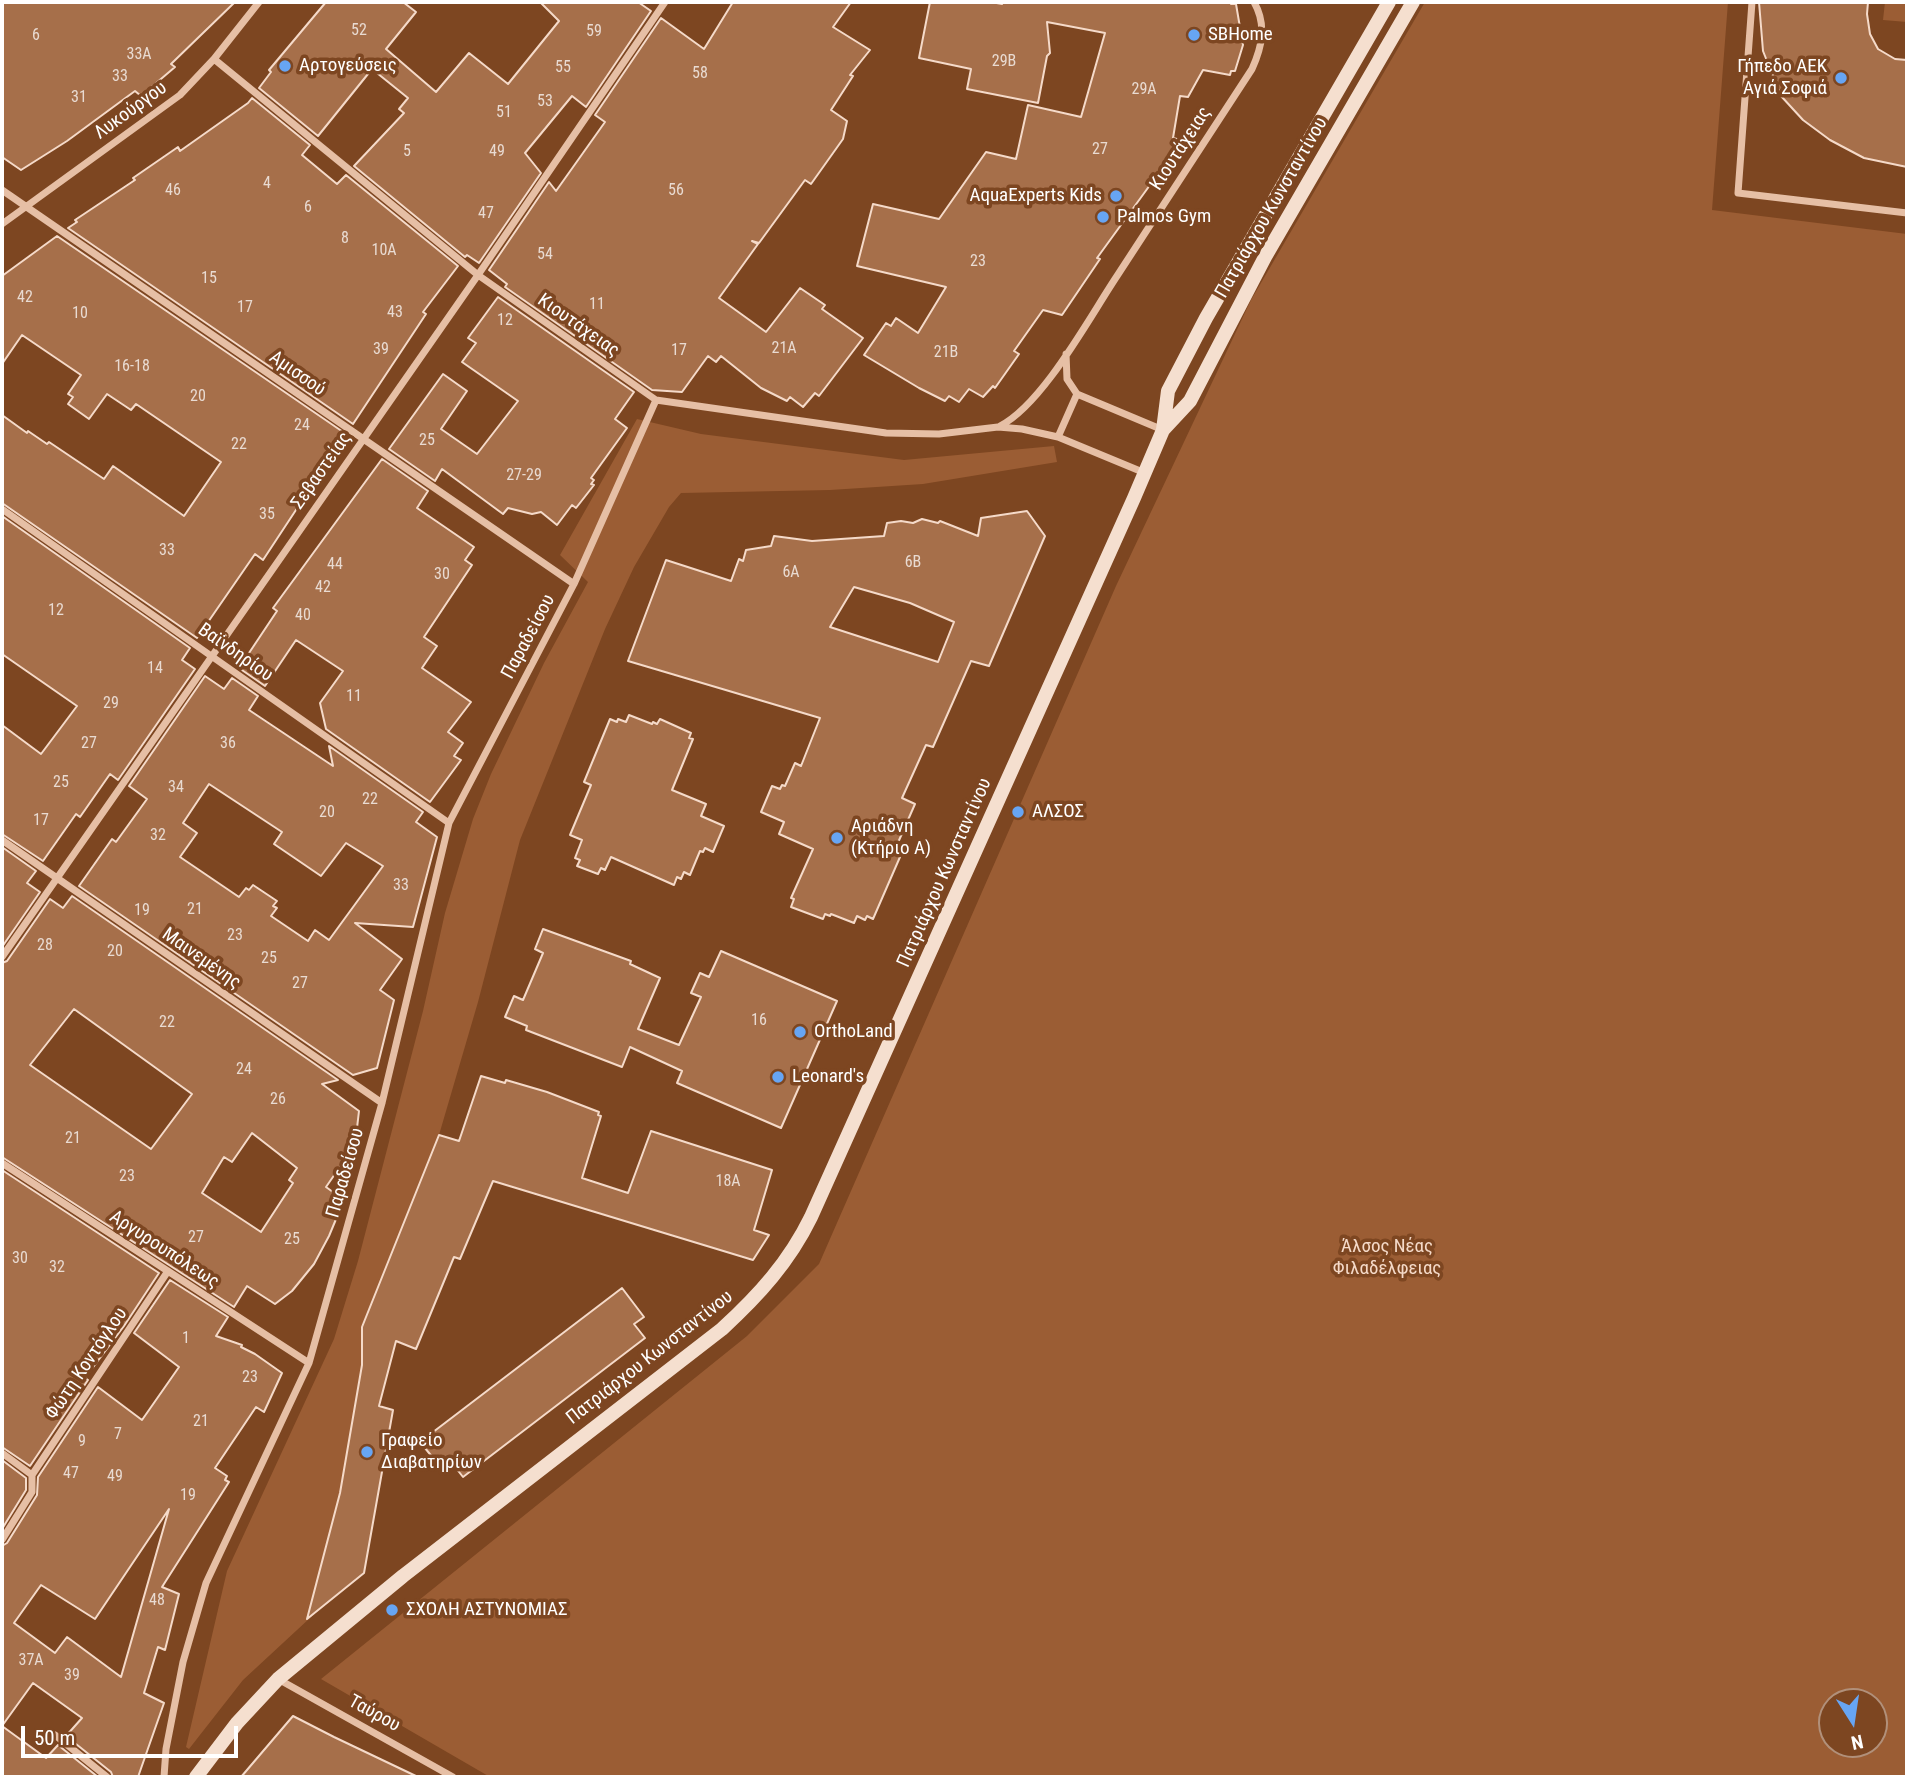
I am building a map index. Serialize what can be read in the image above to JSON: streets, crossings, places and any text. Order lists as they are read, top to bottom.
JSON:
{
  "streets": {
    "main road": ["Πατριάρχου Κωνσταντίνου"],
    "street": [
      "Λυκούργου",
      "Κιουτάχειας",
      "Αμισσού",
      "Σεβαστείας",
      "Παραδείσου",
      "Βαϊνδηρίου",
      "Μαινεμένης",
      "Αργυρουπόλεως",
      "Φώτη Κοντόγλου",
      "Ταύρου"
    ]
  },
  "crossings": [
    ["Λυκούργου", "Κιουτάχειας"],
    ["Λυκούργου", "Αμισσού"],
    ["Κιουτάχειας", "Πατριάρχου Κωνσταντίνου"],
    ["Κιουτάχειας", "Σεβαστείας"],
    ["Κιουτάχειας", "Παραδείσου"],
    ["Πατριάρχου Κωνσταντίνου", "Ταύρου"],
    ["Αμισσού", "Σεβαστείας"],
    ["Αμισσού", "Παραδείσου"],
    ["Σεβαστείας", "Βαϊνδηρίου"],
    ["Σεβαστείας", "Μαινεμένης"],
    ["Παραδείσου", "Βαϊνδηρίου"],
    ["Παραδείσου", "Μαινεμένης"],
    ["Παραδείσου", "Αργυρουπόλεως"],
    ["Αργυρουπόλεως", "Φώτη Κοντόγλου"]
  ],
  "parks": ["Άλσος Νέας Φιλαδέλφειας"],
  "places": [
    "SBHome",
    "Αρτογεύσεις",
    "Γήπεδο ΑΕΚ Αγιά Σοφιά",
    "AquaExperts Kids",
    "Palmos Gym",
    "ΑΛΣΟΣ",
    "Αριάδνη (Κτήριο Α)",
    "OrthoLand",
    "Leonard's",
    "Γραφείο Διαβατηρίων",
    "ΣΧΟΛΗ ΑΣΤΥΝΟΜΙΑΣ"
  ],
  "house_numbers": [
    "52",
    "59",
    "6",
    "33Α",
    "29Β",
    "55",
    "58",
    "33",
    "29Α",
    "31",
    "53",
    "51",
    "27",
    "5",
    "49",
    "4",
    "46",
    "56",
    "6",
    "47",
    "8",
    "10Α",
    "54",
    "23",
    "15",
    "42",
    "11",
    "17",
    "43",
    "10",
    "12",
    "21Α",
    "39",
    "17",
    "21Β",
    "16-18",
    "20",
    "24",
    "25",
    "22",
    "27-29",
    "35",
    "33",
    "6Β",
    "44",
    "6Α",
    "30",
    "42",
    "12",
    "40",
    "14",
    "11",
    "29",
    "27",
    "36",
    "25",
    "34",
    "22",
    "20",
    "17",
    "32",
    "33",
    "21",
    "19",
    "23",
    "28",
    "20",
    "25",
    "27",
    "16",
    "22",
    "24",
    "26",
    "21",
    "23",
    "18Α",
    "27",
    "25",
    "30",
    "32",
    "1",
    "23",
    "21",
    "7",
    "9",
    "47",
    "49",
    "19",
    "48",
    "37Α",
    "39"
  ],
  "scale_bar": "50 m",
  "north": "bottom"
}
